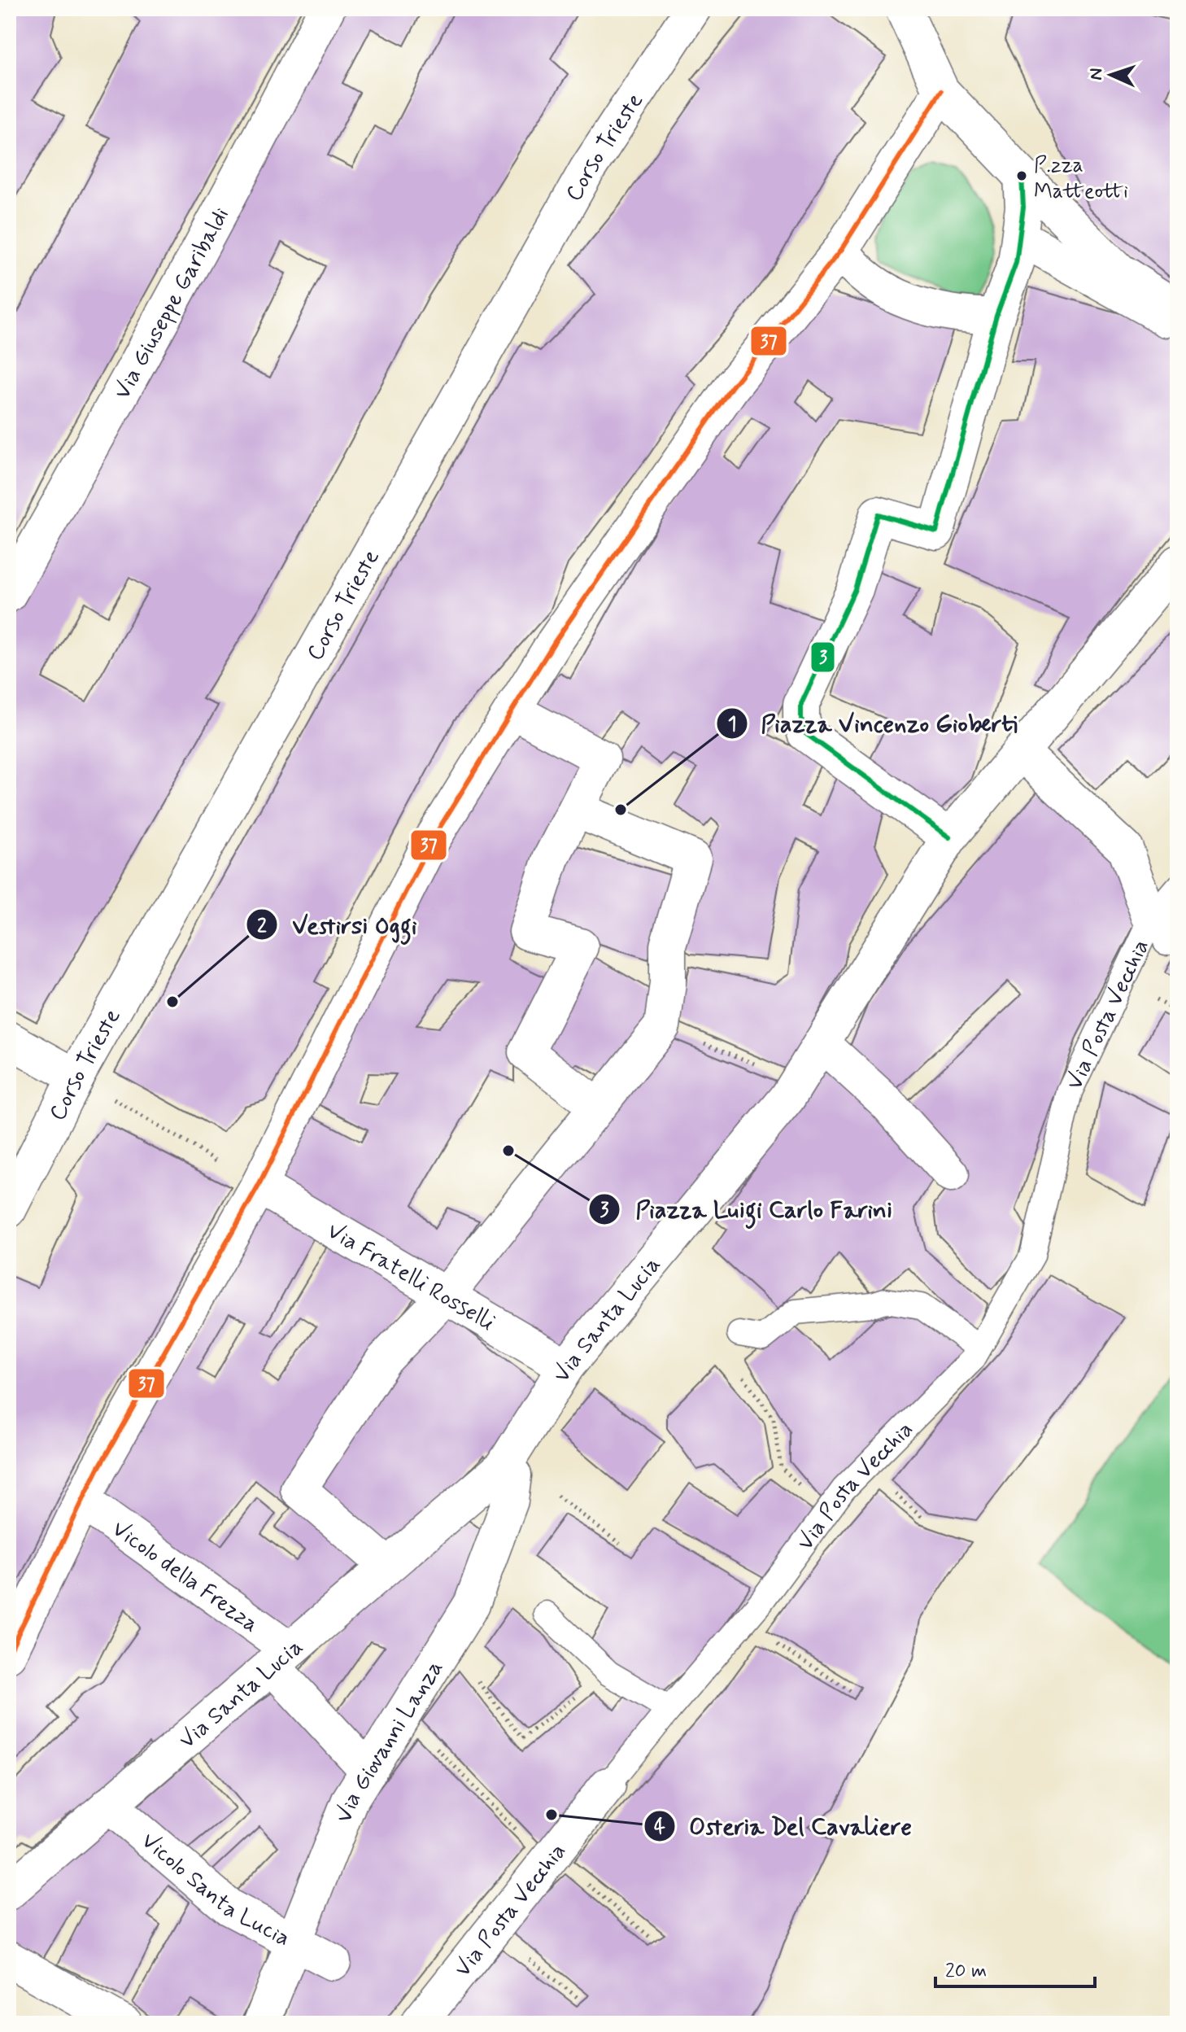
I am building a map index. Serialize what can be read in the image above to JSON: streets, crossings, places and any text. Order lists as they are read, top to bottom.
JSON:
{
  "streets": {
    "street": [
      "Corso Trieste",
      "Via Giuseppe Garibaldi",
      "Via Posta Vecchia",
      "Via Fratelli Rosselli",
      "Via Santa Lucia",
      "Vicolo della Frezza",
      "Via Giovanni Lanza",
      "Vicolo Santa Lucia"
    ]
  },
  "crossings": [
    ["Via Fratelli Rosselli", "Via Santa Lucia"],
    ["Via Santa Lucia", "Vicolo della Frezza"],
    ["Via Santa Lucia", "Via Giovanni Lanza"],
    ["Via Santa Lucia", "Vicolo Santa Lucia"],
    ["Vicolo della Frezza", "Via Giovanni Lanza"],
    ["Via Giovanni Lanza", "Vicolo Santa Lucia"]
  ],
  "places": [
    "P.zza Matteotti",
    "Piazza Vincenzo Gioberti",
    "Vestirsi Oggi",
    "Piazza Luigi Carlo Farini",
    "Osteria Del Cavaliere"
  ],
  "lines": ["transit line 37", "transit line 3"],
  "scale_bar": "20 m",
  "north": "left"
}
